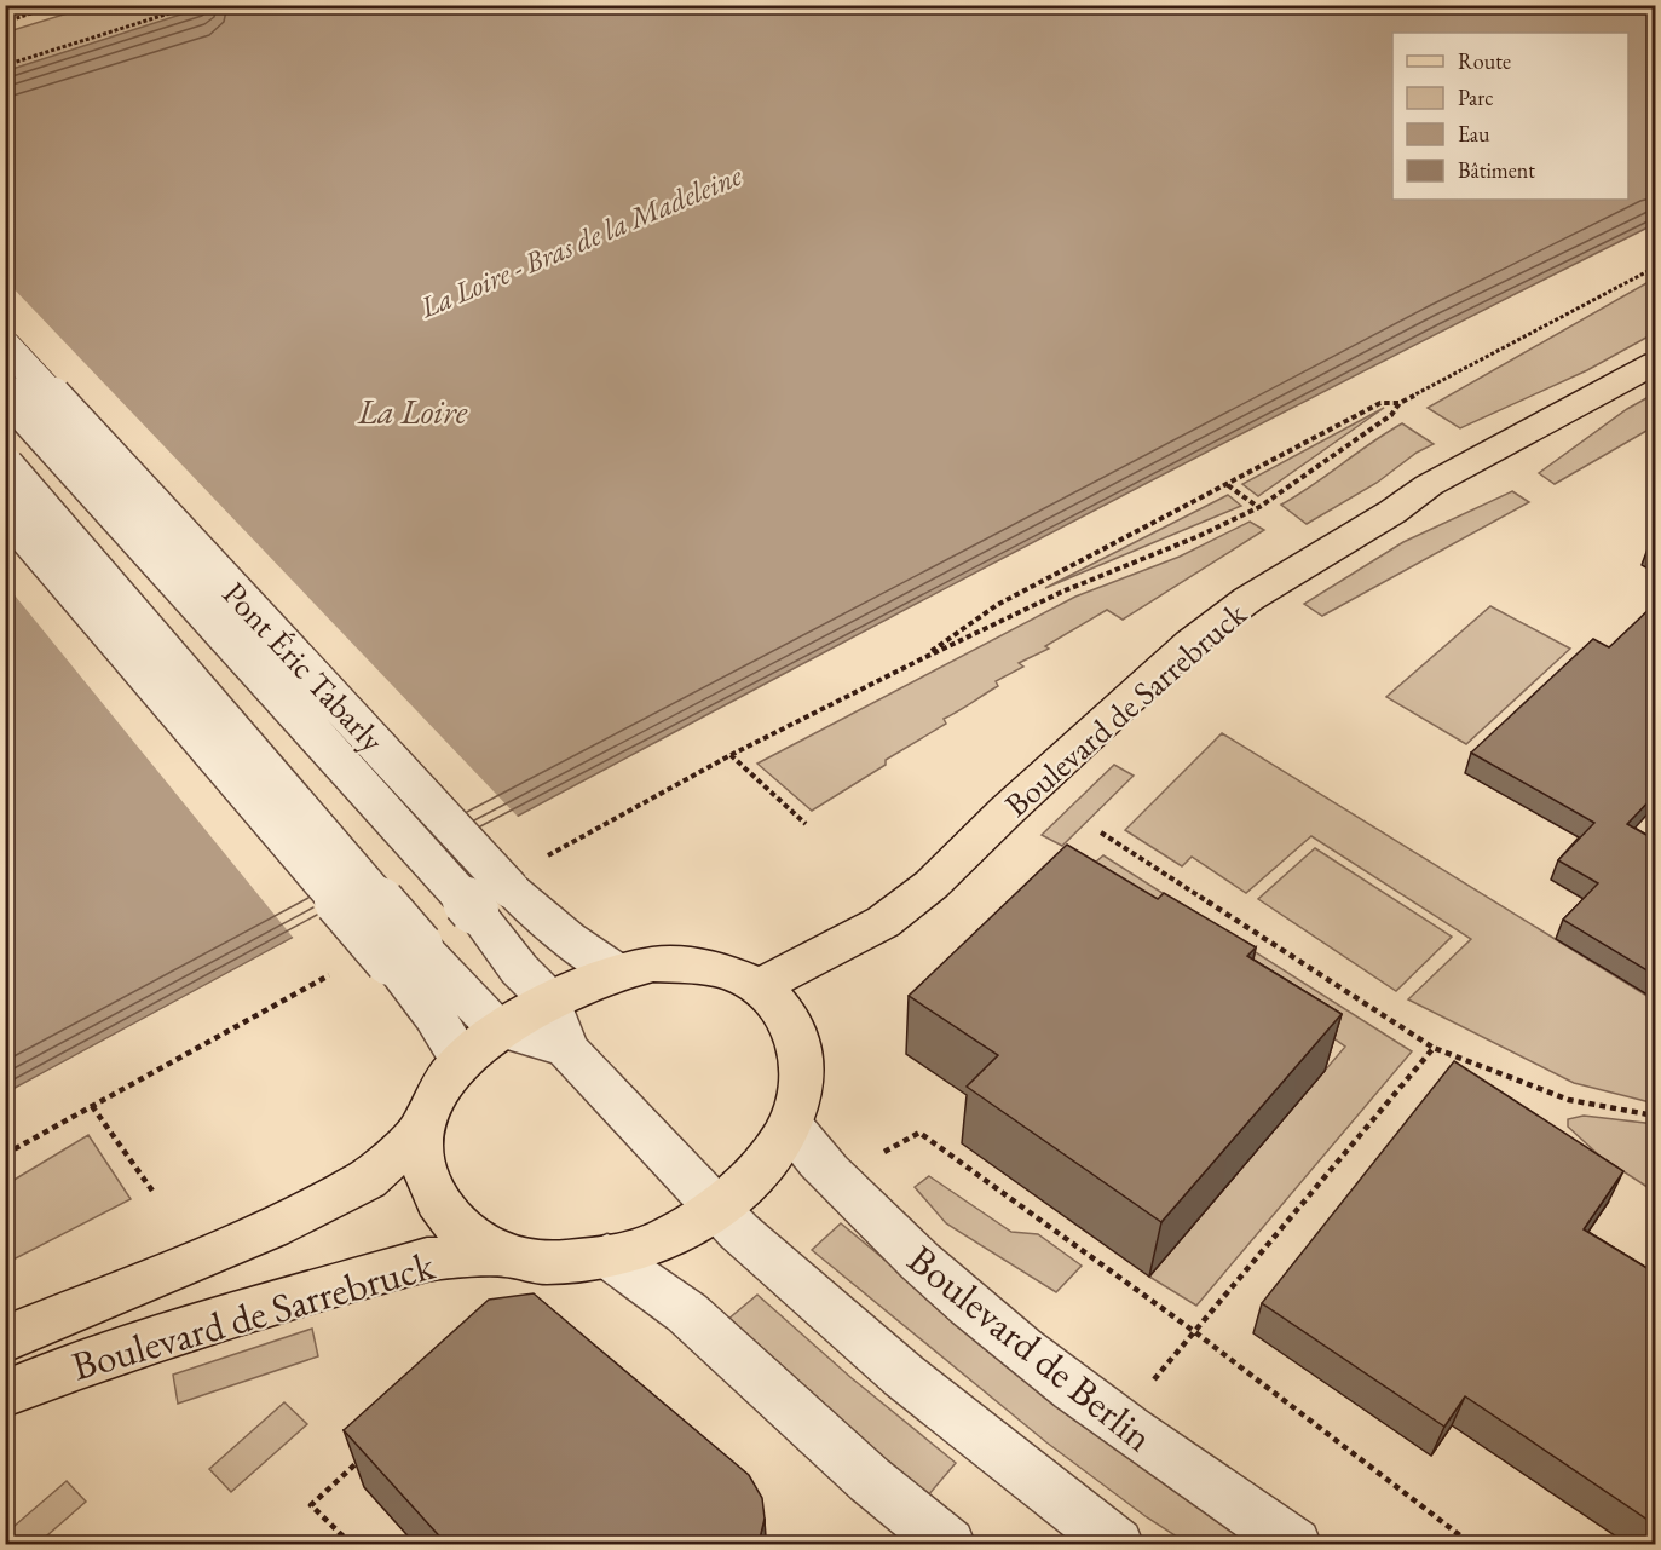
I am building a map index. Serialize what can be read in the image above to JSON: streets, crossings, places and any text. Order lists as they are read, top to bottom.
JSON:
{
  "streets": {
    "main road": ["Boulevard de Sarrebruck"],
    "street": ["Pont Éric Tabarly", "Boulevard de Berlin"]
  },
  "water": ["La Loire - Bras de la Madeleine", "La Loire"],
  "legend": [
    "Route",
    "Parc",
    "Eau",
    "Bâtiment"
  ]
}
